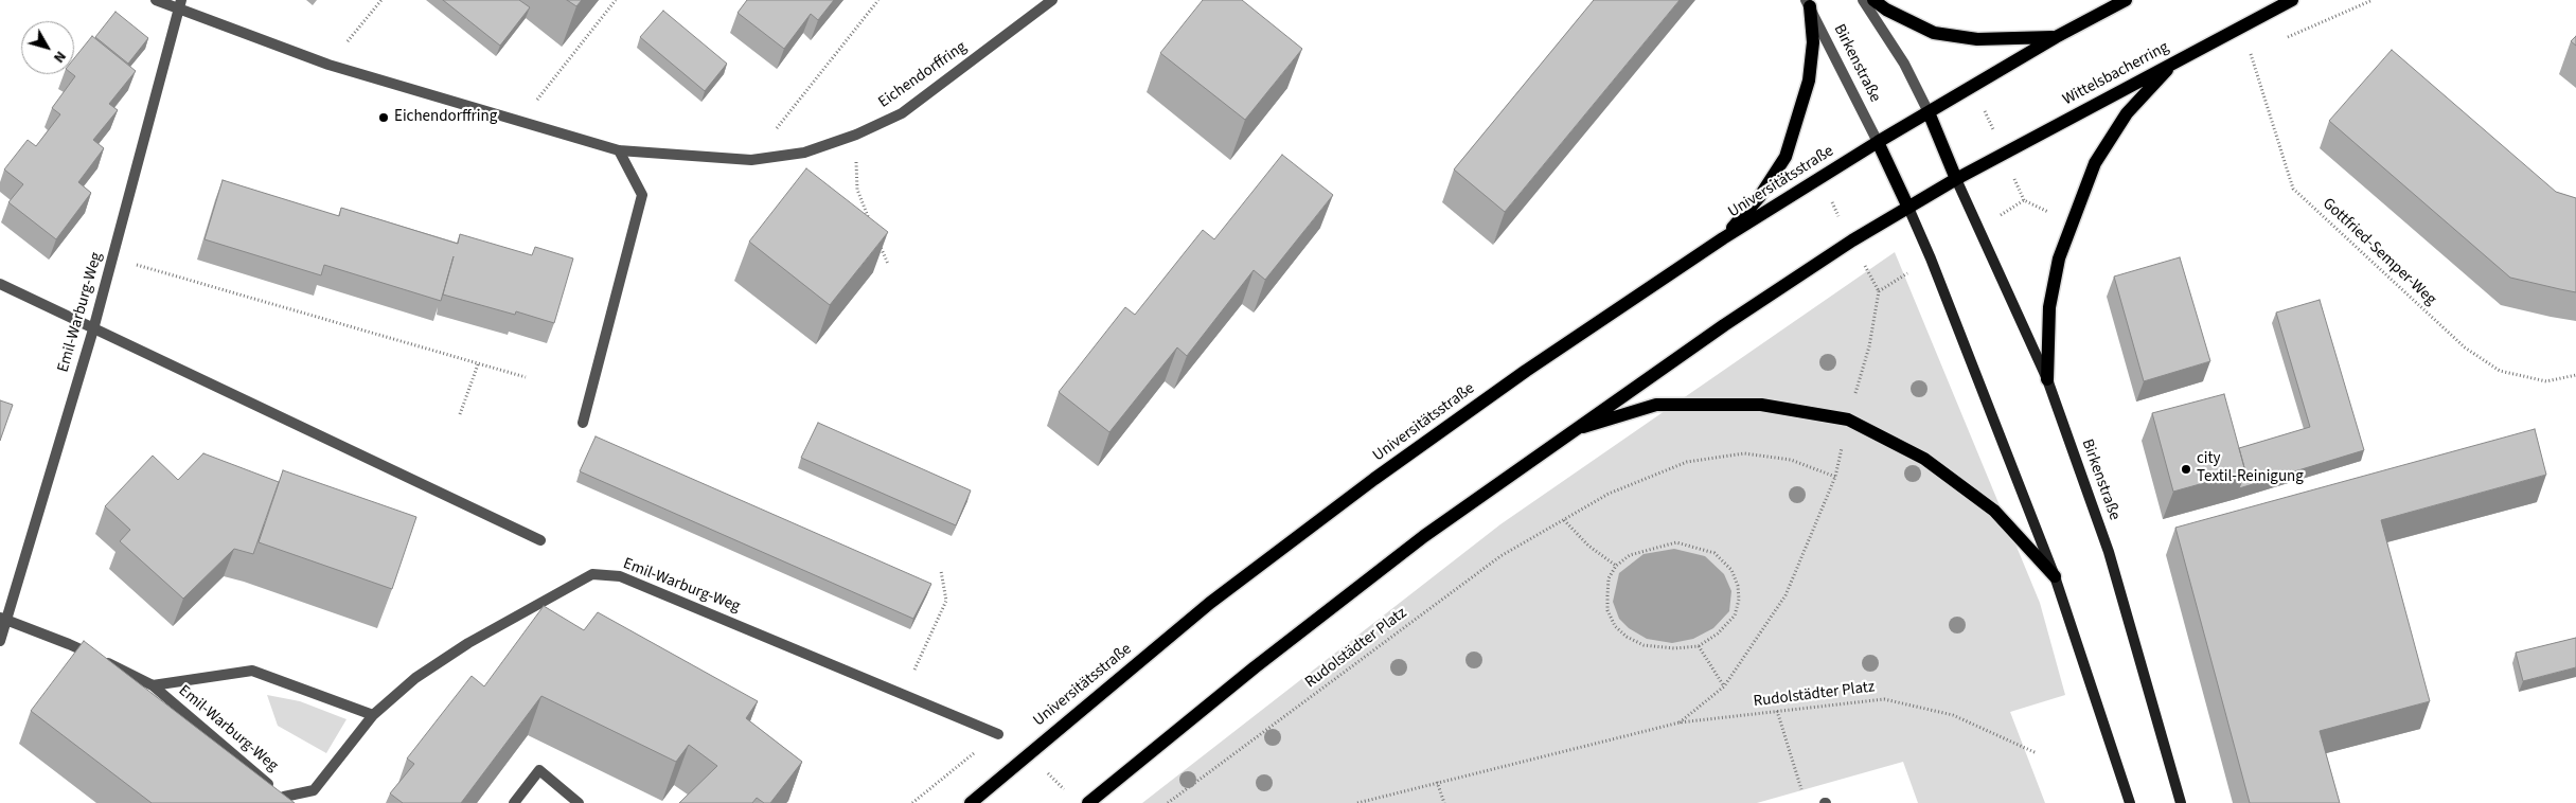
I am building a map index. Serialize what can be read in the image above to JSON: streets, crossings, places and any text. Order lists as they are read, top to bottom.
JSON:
{
  "streets": {
    "main road": ["Birkenstraße", "Wittelsbacherring", "Universitätsstraße"],
    "street": ["Eichendorffring", "Emil-Warburg-Weg"],
    "path": ["Gottfried-Semper-Weg", "Rudolstädter Platz"]
  },
  "crossings": [
    ["Birkenstraße", "Wittelsbacherring"],
    ["Birkenstraße", "Universitätsstraße"],
    ["Eichendorffring", "Emil-Warburg-Weg"]
  ],
  "places": ["Eichendorffring", "city Textil-Reinigung"],
  "north": "bottom right"
}
